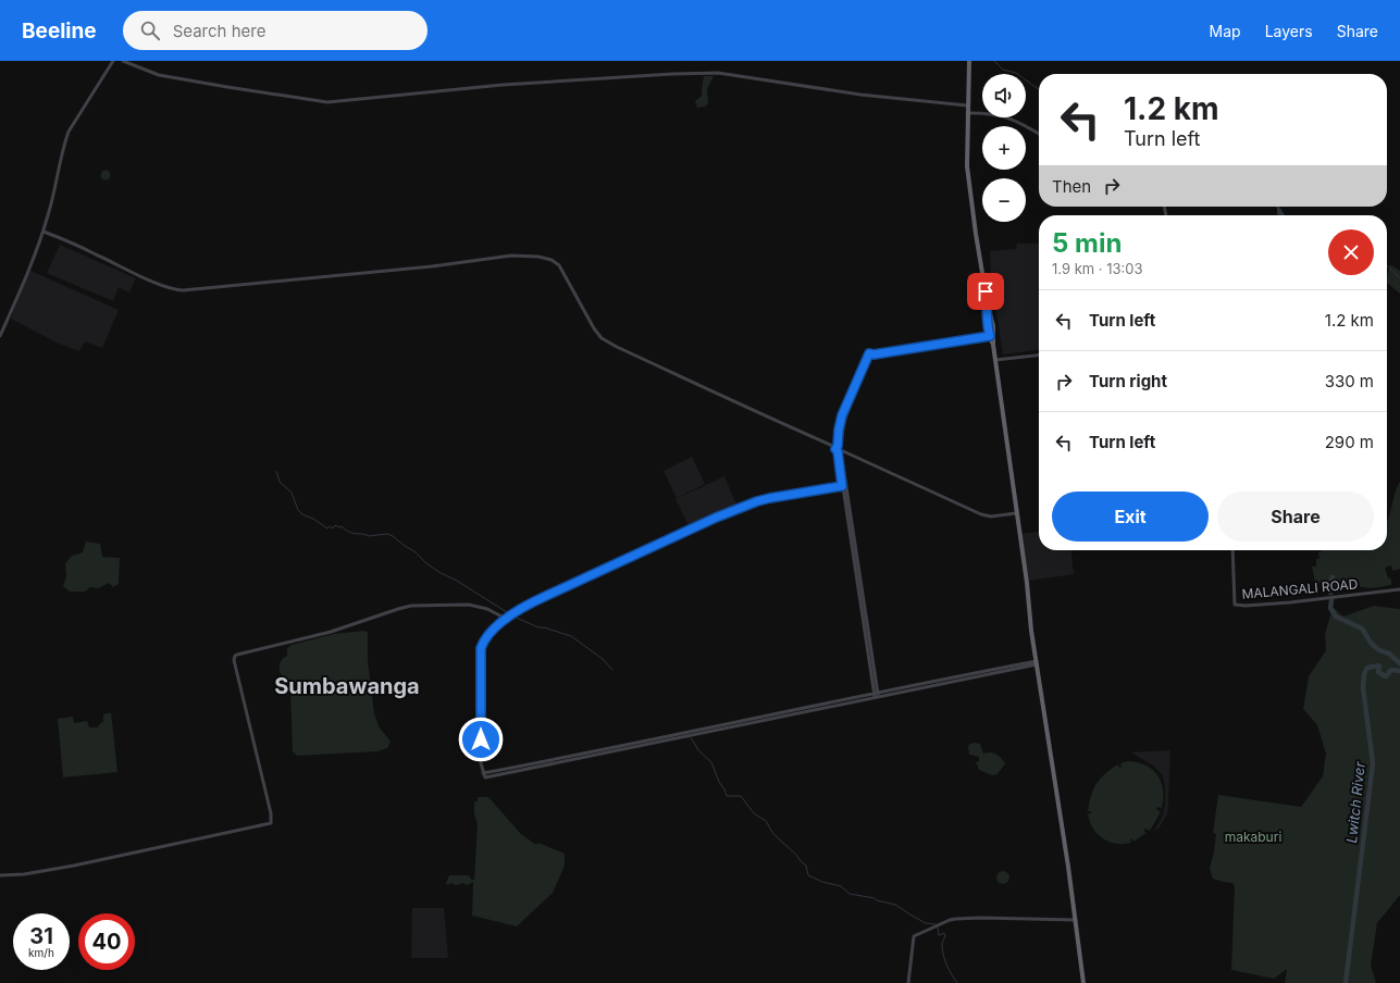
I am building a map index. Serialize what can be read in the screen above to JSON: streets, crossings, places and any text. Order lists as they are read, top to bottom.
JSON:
{
  "streets": {
    "street": ["MALANGALI ROAD"]
  },
  "districts": ["Sumbawanga"],
  "water": ["Lwitch River"],
  "parks": ["makaburi"],
  "page": {
    "header": "Beeline",
    "search": "Search here",
    "nav": ["Map", "Layers", "Share"],
    "map_buttons": ["+", "−"],
    "turn": ["1.2 km", "Turn left"],
    "then": "Then",
    "heading": ["5 min", "1.9 km · 13:03"],
    "list": [
      {
        "name": "Turn left",
        "value": "1.2 km"
      },
      {
        "name": "Turn right",
        "value": "330 m"
      },
      {
        "name": "Turn left",
        "value": "290 m"
      }
    ],
    "buttons": ["Exit", "Share"],
    "speed": "31 km/h",
    "limit": "40"
  }
}
